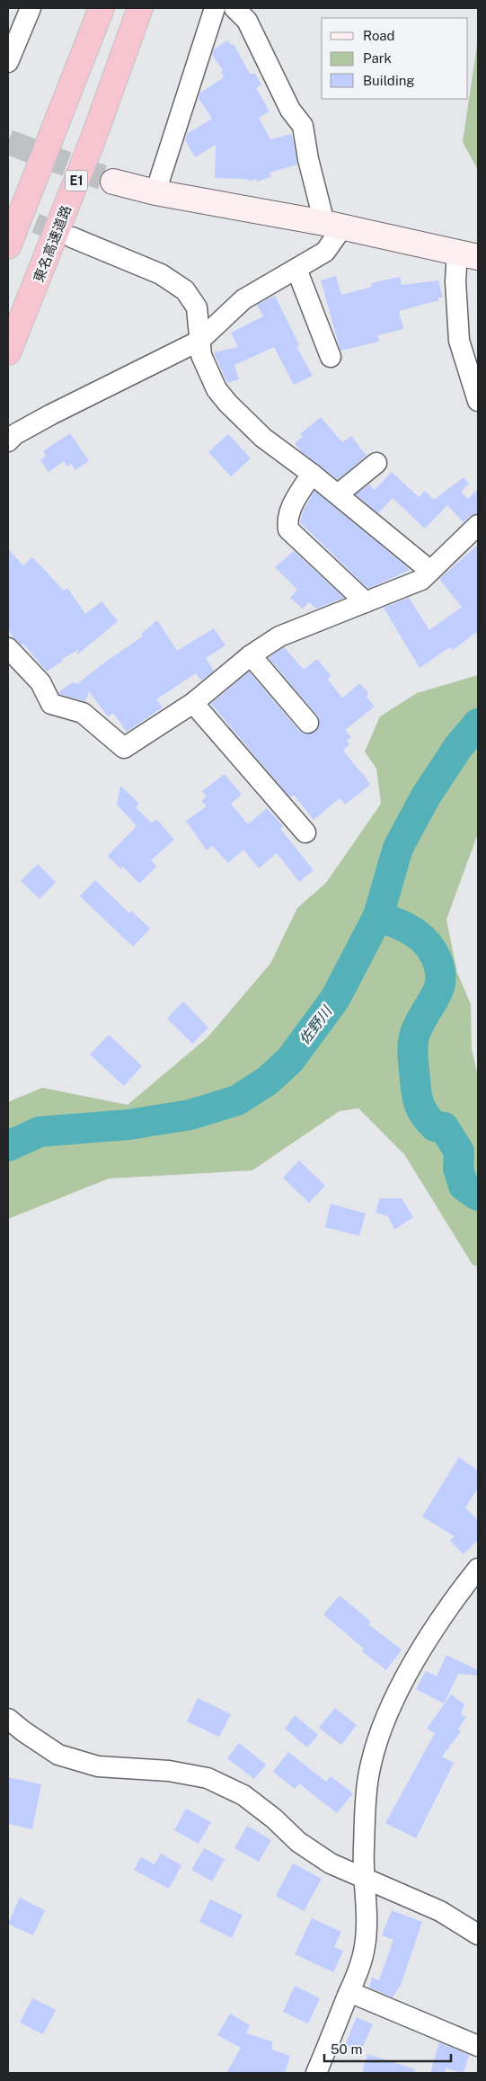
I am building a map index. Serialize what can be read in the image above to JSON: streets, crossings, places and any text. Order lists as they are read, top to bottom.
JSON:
{
  "streets": {
    "highway": ["E1", "東名高速道路"]
  },
  "water": ["佐野川"],
  "legend": ["Road", "Park", "Building"],
  "scale_bar": "50 m"
}
